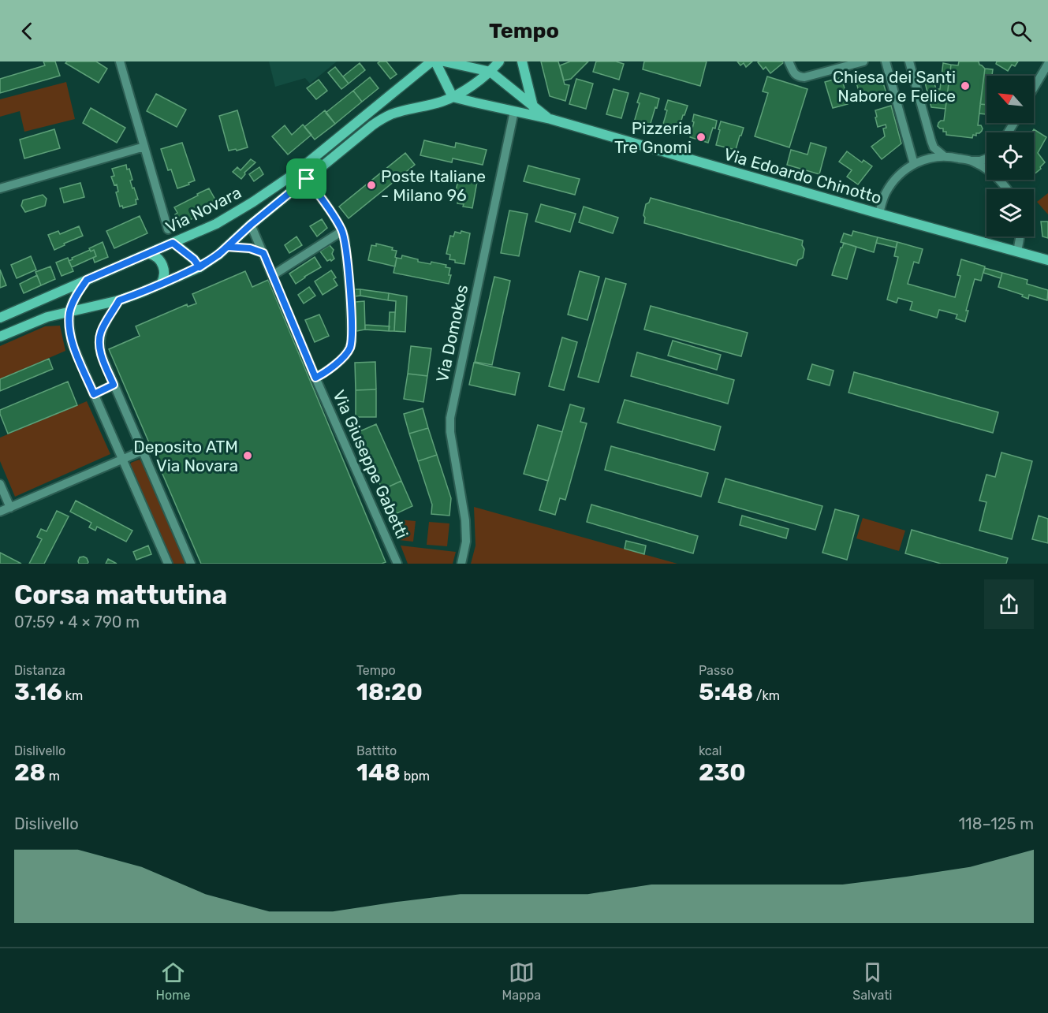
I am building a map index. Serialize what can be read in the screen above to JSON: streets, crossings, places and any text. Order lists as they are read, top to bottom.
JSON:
{
  "streets": {
    "street": [
      "Via Edoardo Chinotto",
      "Via Novara",
      "Via Domokos",
      "Via Giuseppe Gabetti"
    ]
  },
  "crossings": [
    ["Via Edoardo Chinotto", "Via Novara"],
    ["Via Edoardo Chinotto", "Via Domokos"],
    ["Via Novara", "Via Giuseppe Gabetti"]
  ],
  "places": [
    "Chiesa dei Santi Nabore e Felice",
    "Pizzeria Tre Gnomi",
    "Poste Italiane - Milano 96",
    "Deposito ATM Via Novara"
  ],
  "north": "top left",
  "page": {
    "header": "Tempo",
    "heading": ["Corsa mattutina", "07:59 · 4 × 790 m"],
    "stats": [
      ["Distanza", "3.16 km"],
      ["Tempo", "18:20"],
      ["Passo", "5:48 /km"],
      ["Dislivello", "28 m"],
      ["Battito", "148 bpm"],
      ["kcal", "230"]
    ],
    "chart": ["Dislivello", "118–125 m"],
    "tabs": ["Home", "Mappa", "Salvati"]
  }
}
